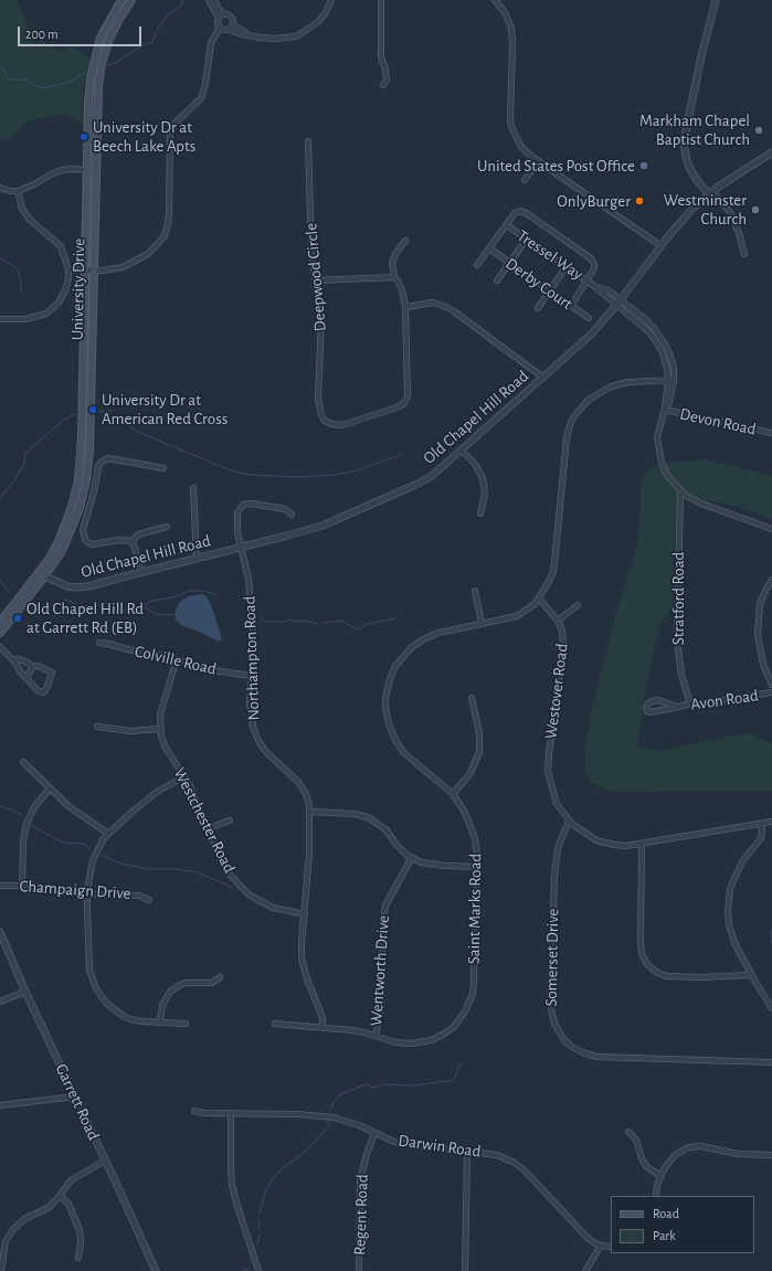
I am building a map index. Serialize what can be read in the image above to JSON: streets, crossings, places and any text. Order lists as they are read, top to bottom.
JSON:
{
  "streets": {
    "main road": ["University Drive"],
    "street": [
      "Tressel Way",
      "Deepwood Circle",
      "Derby Court",
      "Old Chapel Hill Road",
      "Devon Road",
      "Stratford Road",
      "Northampton Road",
      "Colville Road",
      "Westover Road",
      "Avon Road",
      "Westchester Road",
      "Champaign Drive",
      "Saint Marks Road",
      "Somerset Drive",
      "Wentworth Drive",
      "Garrett Road",
      "Darwin Road",
      "Regent Road"
    ]
  },
  "crossings": [
    ["Tressel Way", "Old Chapel Hill Road"],
    ["Tressel Way", "Devon Road"],
    ["Tressel Way", "Stratford Road"],
    ["University Drive", "Old Chapel Hill Road"],
    ["Old Chapel Hill Road", "Northampton Road"],
    ["Stratford Road", "Avon Road"],
    ["Northampton Road", "Colville Road"],
    ["Northampton Road", "Westchester Road"],
    ["Northampton Road", "Saint Marks Road"],
    ["Colville Road", "Westchester Road"],
    ["Westover Road", "Saint Marks Road"],
    ["Westover Road", "Somerset Drive"],
    ["Saint Marks Road", "Wentworth Drive"],
    ["Darwin Road", "Regent Road"]
  ],
  "places": [
    "Markham Chapel Baptist Church",
    "University Dr at Beech Lake Apts",
    "United States Post Office",
    "OnlyBurger",
    "Westminster Church",
    "University Dr at American Red Cross",
    "Old Chapel Hill Rd at Garrett Rd (EB)"
  ],
  "legend": ["Road", "Park"],
  "scale_bar": "200 m"
}
